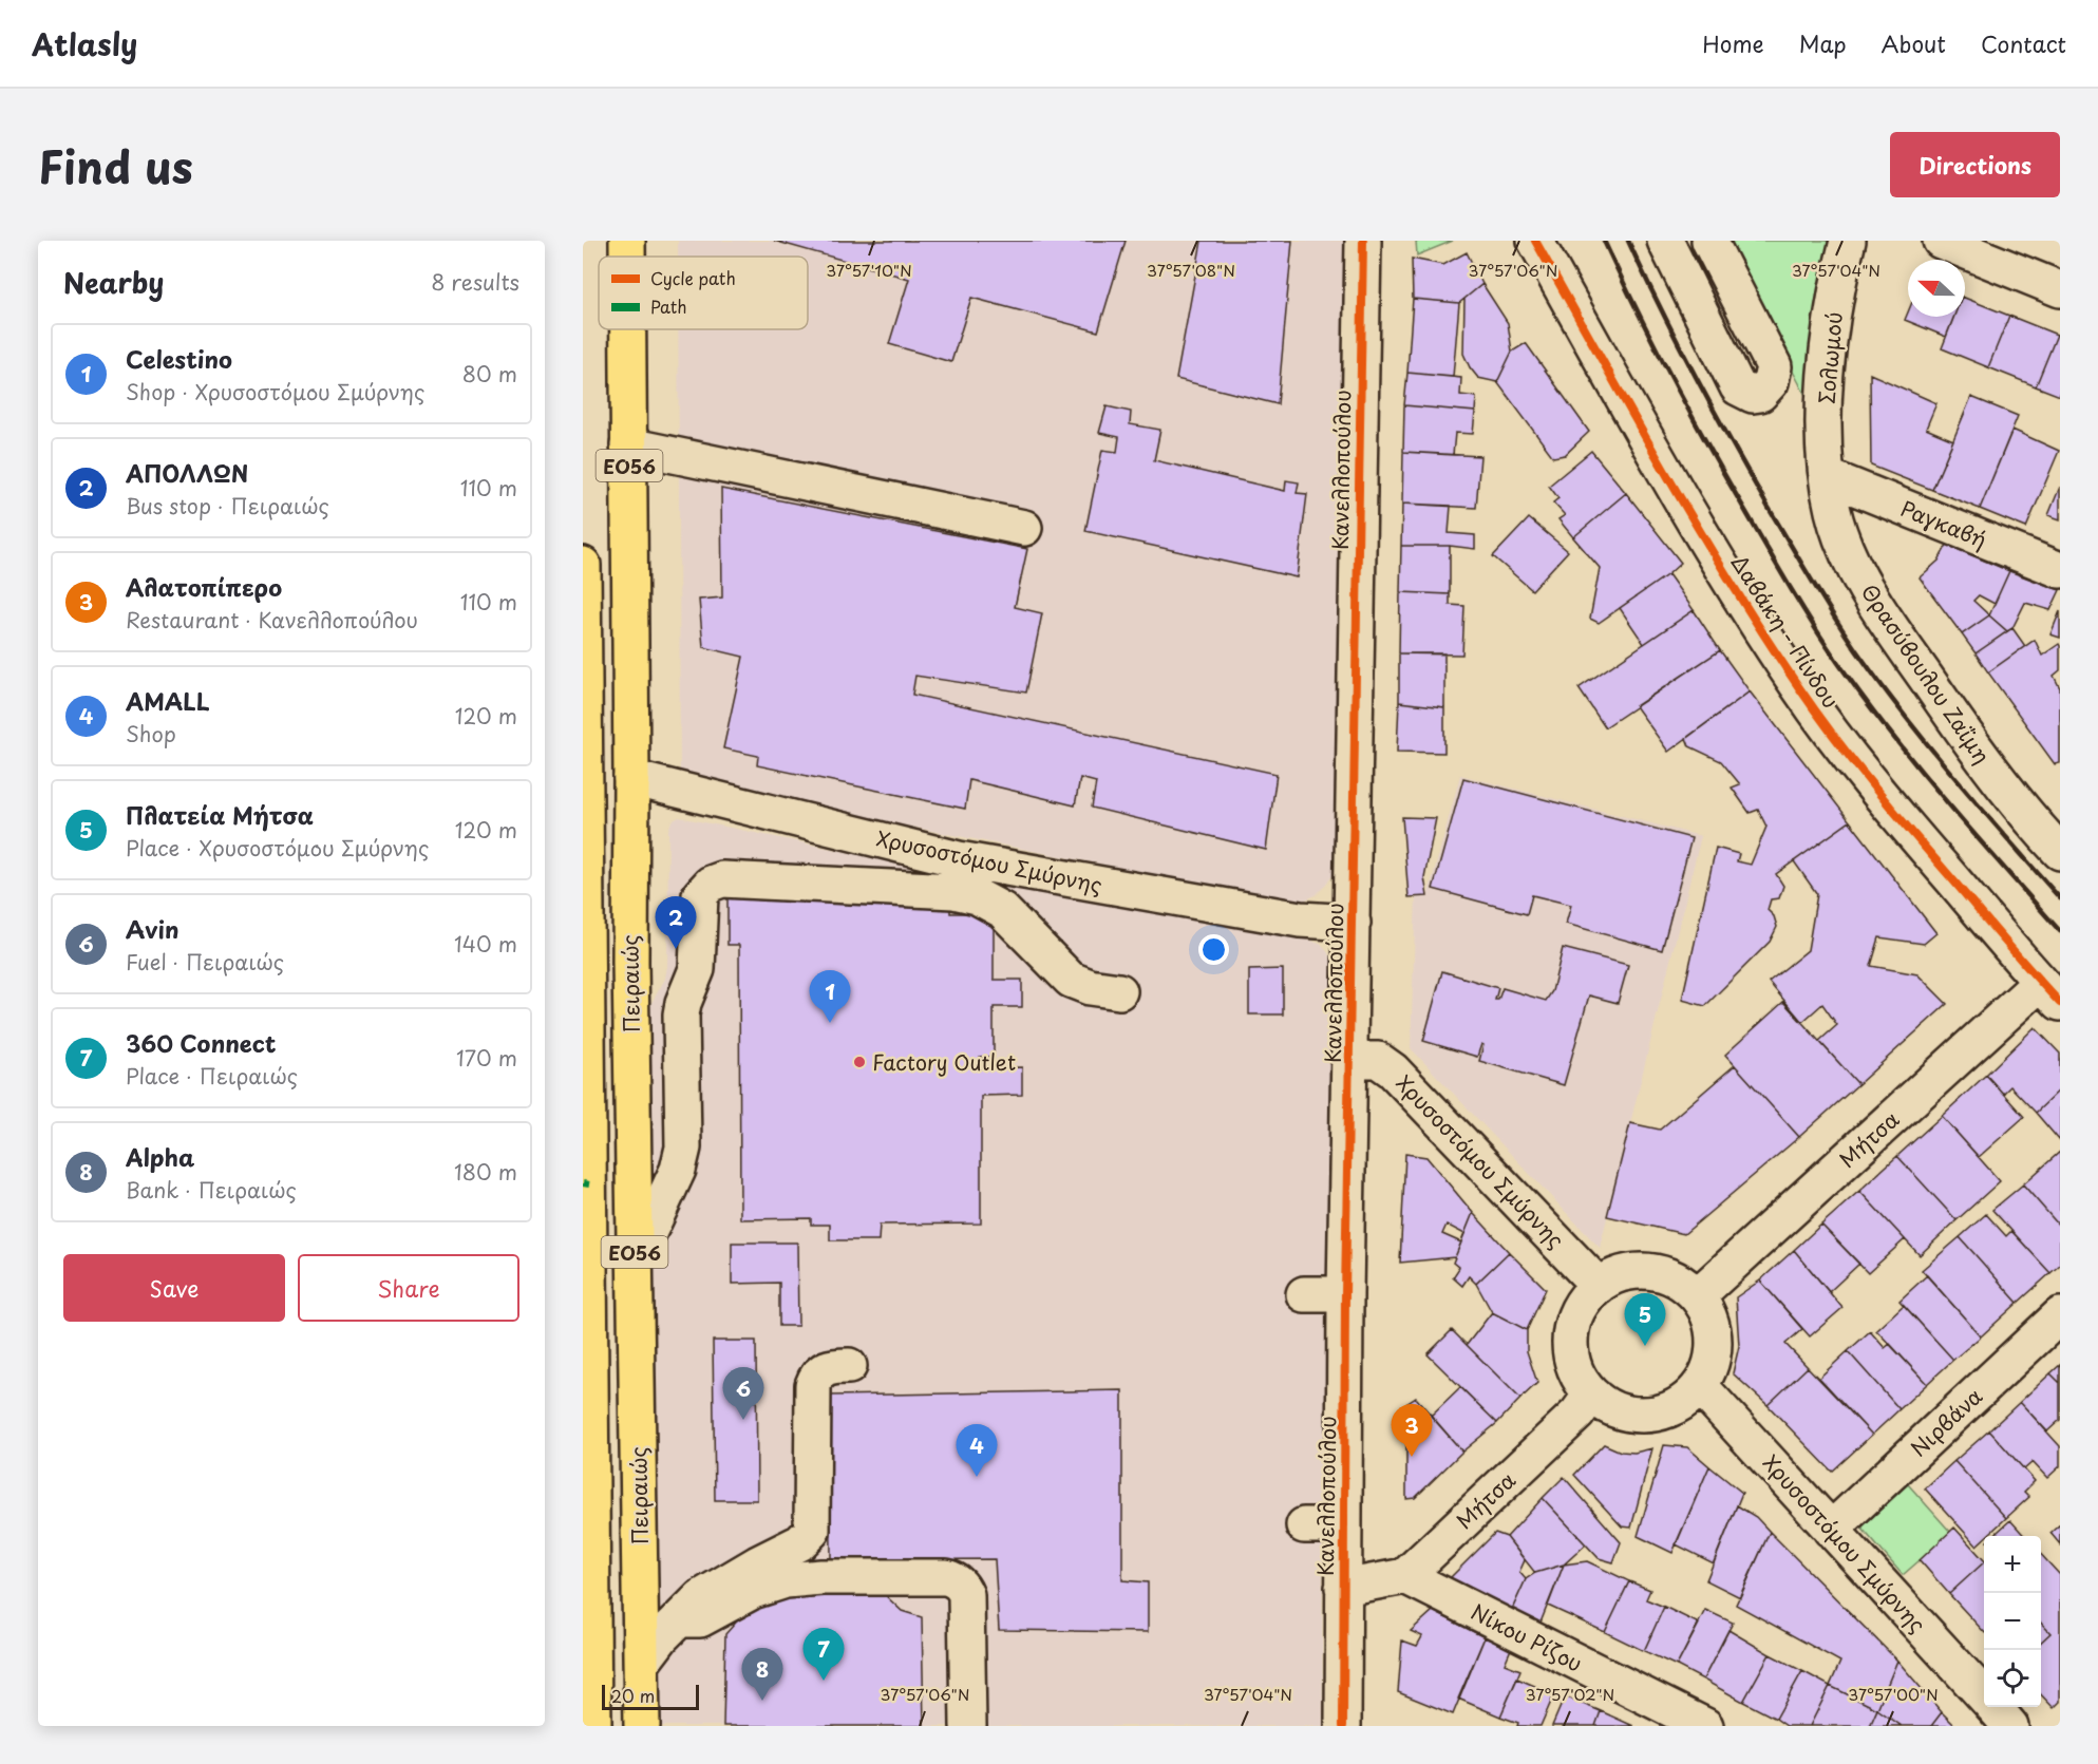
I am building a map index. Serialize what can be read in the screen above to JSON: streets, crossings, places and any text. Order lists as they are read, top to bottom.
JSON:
{
  "streets": {
    "main road": ["ΕΟ56", "Πειραιώς"],
    "street": [
      "Σολωμού",
      "Κανελλοπούλου",
      "Ραγκαβή",
      "Δαβάκη - Πίνδου",
      "Θρασύβουλου Ζαΐμη",
      "Χρυσοστόμου Σμύρνης",
      "Μήτσα",
      "Νιρβάνα",
      "Νίκου Ρίζου"
    ]
  },
  "crossings": [
    ["Σολωμού", "Ραγκαβή"],
    ["Σολωμού", "Θρασύβουλου Ζαΐμη"],
    ["Κανελλοπούλου", "Χρυσοστόμου Σμύρνης"],
    ["Ραγκαβή", "Θρασύβουλου Ζαΐμη"],
    ["Δαβάκη - Πίνδου", "Μήτσα"],
    ["Χρυσοστόμου Σμύρνης", "Πειραιώς"],
    ["Χρυσοστόμου Σμύρνης", "Μήτσα"],
    ["Χρυσοστόμου Σμύρνης", "Νιρβάνα"],
    ["Μήτσα", "Νίκου Ρίζου"]
  ],
  "places": ["Factory Outlet"],
  "legend": ["Cycle path", "Path"],
  "scale_bar": "20 m",
  "north": "left",
  "page": {
    "header": "Atlasly",
    "nav": [
      "Home",
      "Map",
      "About",
      "Contact"
    ],
    "title": "Find us",
    "buttons": [
      "Directions",
      ["Save", "Share"]
    ],
    "heading": ["Nearby", "8 results"],
    "list": [
      {
        "mark": "1",
        "name": "Celestino",
        "note": "Shop · Χρυσοστόμου Σμύρνης",
        "value": "80 m"
      },
      {
        "mark": "2",
        "name": "ΑΠΟΛΛΩΝ",
        "note": "Bus stop · Πειραιώς",
        "value": "110 m"
      },
      {
        "mark": "3",
        "name": "Αλατοπίπερο",
        "note": "Restaurant · Κανελλοπούλου",
        "value": "110 m"
      },
      {
        "mark": "4",
        "name": "AMALL",
        "note": "Shop",
        "value": "120 m"
      },
      {
        "mark": "5",
        "name": "Πλατεία Μήτσα",
        "note": "Place · Χρυσοστόμου Σμύρνης",
        "value": "120 m"
      },
      {
        "mark": "6",
        "name": "Avin",
        "note": "Fuel · Πειραιώς",
        "value": "140 m"
      },
      {
        "mark": "7",
        "name": "360 Connect",
        "note": "Place · Πειραιώς",
        "value": "170 m"
      },
      {
        "mark": "8",
        "name": "Alpha",
        "note": "Bank · Πειραιώς",
        "value": "180 m"
      }
    ],
    "pins": [
      "2",
      "1",
      "5",
      "6",
      "3",
      "4",
      "7",
      "8"
    ],
    "map_buttons": ["+", "−"],
    "scale": "20 m"
  },
  "coordinates": [
    "37°57'08\"N",
    "37°57'06\"N",
    "37°57'04\"N",
    "37°57'10\"N",
    "37°57'02\"N",
    "37°57'00\"N"
  ]
}
